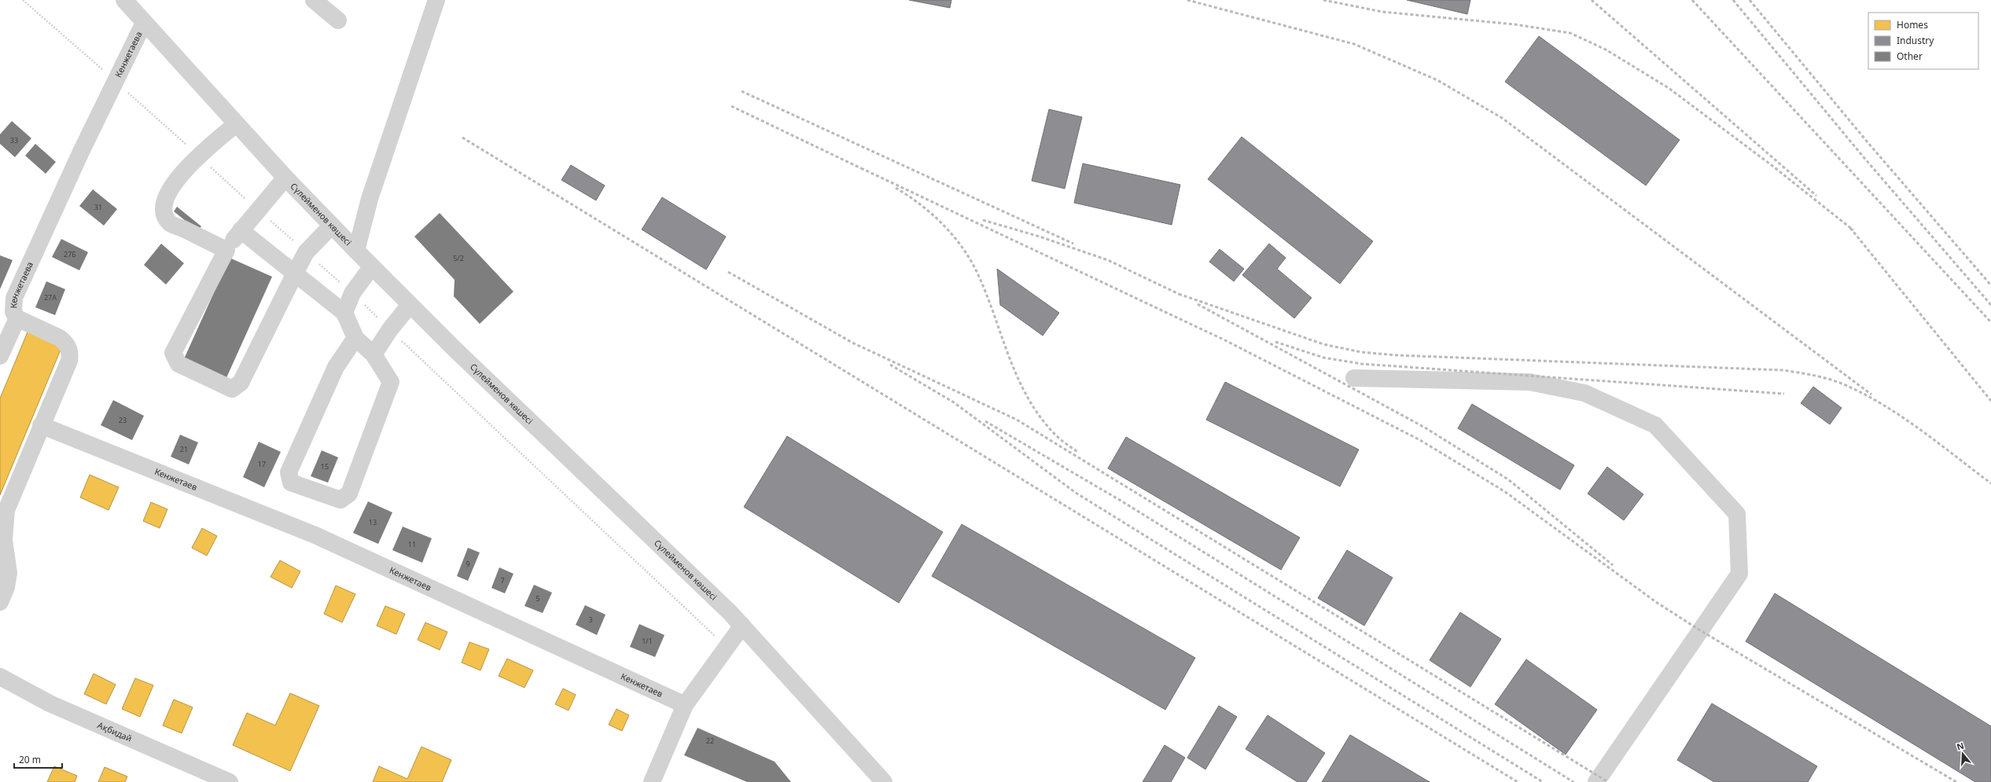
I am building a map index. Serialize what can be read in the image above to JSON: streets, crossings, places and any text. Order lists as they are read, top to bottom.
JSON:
{
  "streets": {
    "street": [
      "Кенжетаева",
      "Сүлейменов көшесі",
      "Кенжетаев",
      "Ақбидай"
    ]
  },
  "crossings": [
    ["Кенжетаева", "Сүлейменов көшесі"],
    ["Кенжетаева", "Кенжетаев"]
  ],
  "house_numbers": [
    "33",
    "31",
    "27Б",
    "5/2",
    "27А",
    "23",
    "21",
    "17",
    "15",
    "13",
    "11",
    "9",
    "7",
    "5",
    "3",
    "1/1",
    "22"
  ],
  "legend": ["Homes", "Industry", "Other"],
  "scale_bar": "20 m",
  "north": "top"
}
